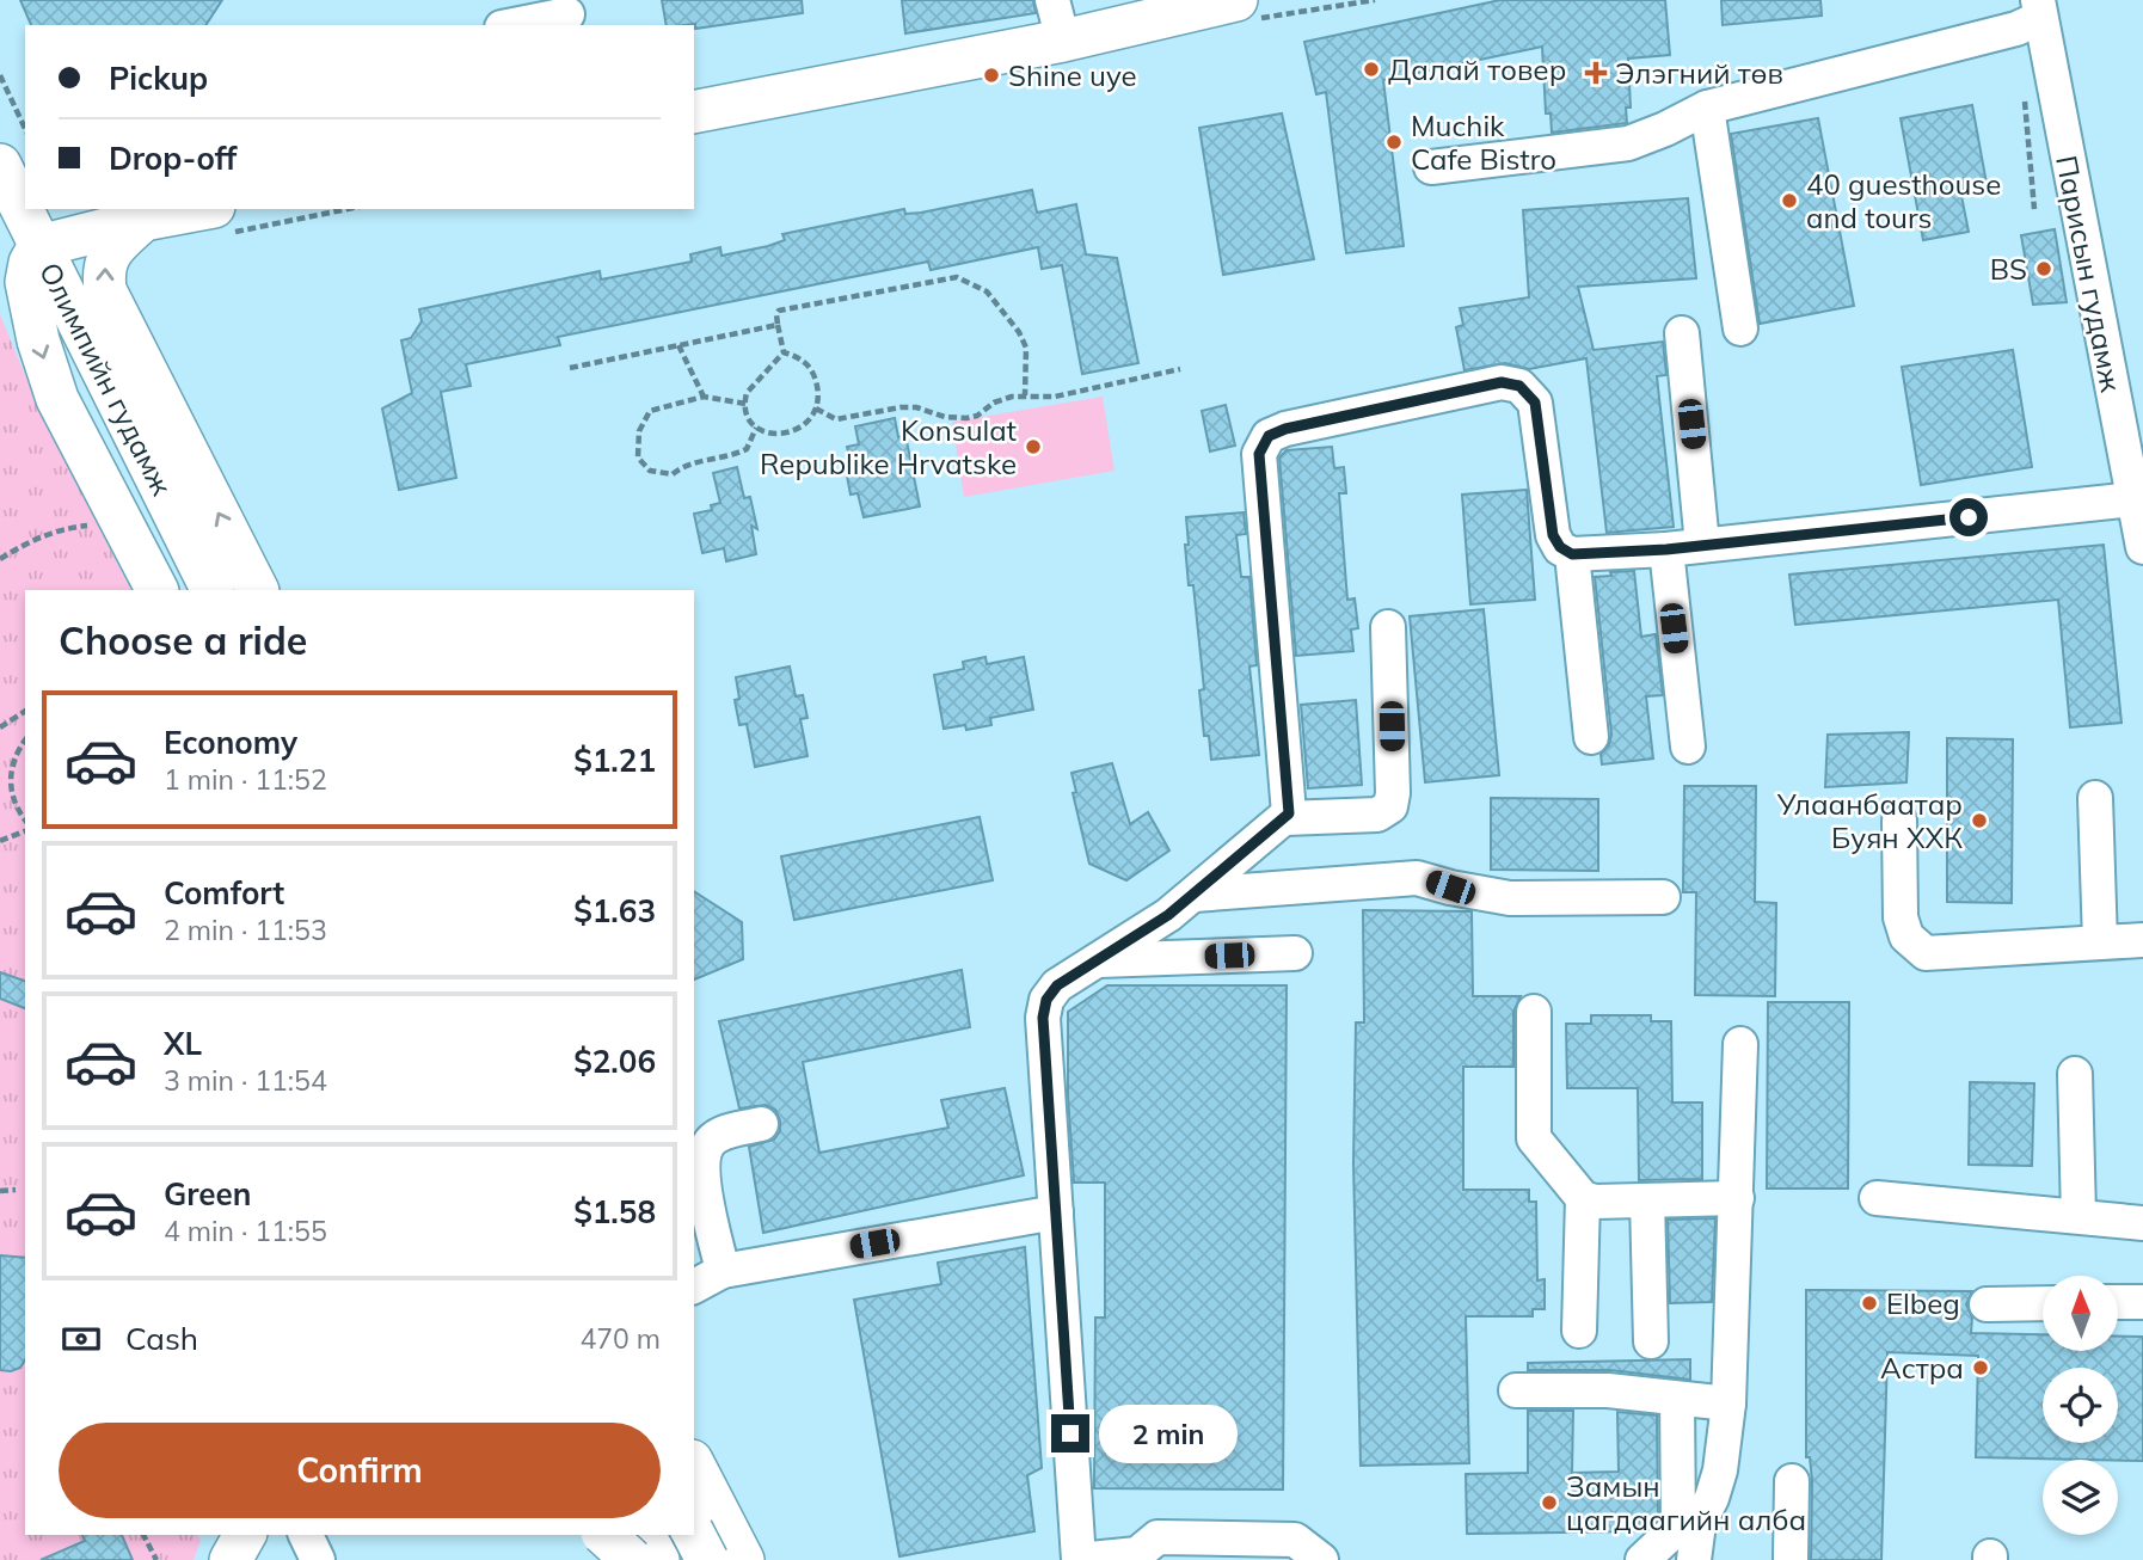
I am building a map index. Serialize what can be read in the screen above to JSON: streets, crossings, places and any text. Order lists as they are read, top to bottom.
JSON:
{
  "streets": {
    "main road": ["Олимпийн гудамж"],
    "street": ["Парисын гудамж"]
  },
  "places": {
    "other": [
      "Далай товер",
      "Shine uye",
      "Muchik Cafe Bistro",
      "40 guesthouse and tours",
      "BS",
      "Konsulat Republike Hrvatske",
      "Улаанбаатар Буян ХХК",
      "Elbeg",
      "Астра",
      "Замын цагдаагийн алба"
    ],
    "health": ["Элэгний төв"]
  },
  "north": "top",
  "page": {
    "banner": ["Pickup", "Drop-off"],
    "heading": "Choose a ride",
    "list": [
      {
        "name": "Economy",
        "note": "1 min · 11:52",
        "value": "$1.21"
      },
      {
        "name": "Comfort",
        "note": "2 min · 11:53",
        "value": "$1.63"
      },
      {
        "name": "XL",
        "note": "3 min · 11:54",
        "value": "$2.06"
      },
      {
        "name": "Green",
        "note": "4 min · 11:55",
        "value": "$1.58"
      }
    ],
    "pay": ["Cash", "470 m"],
    "bubble": "2 min",
    "buttons": "Confirm"
  }
}
